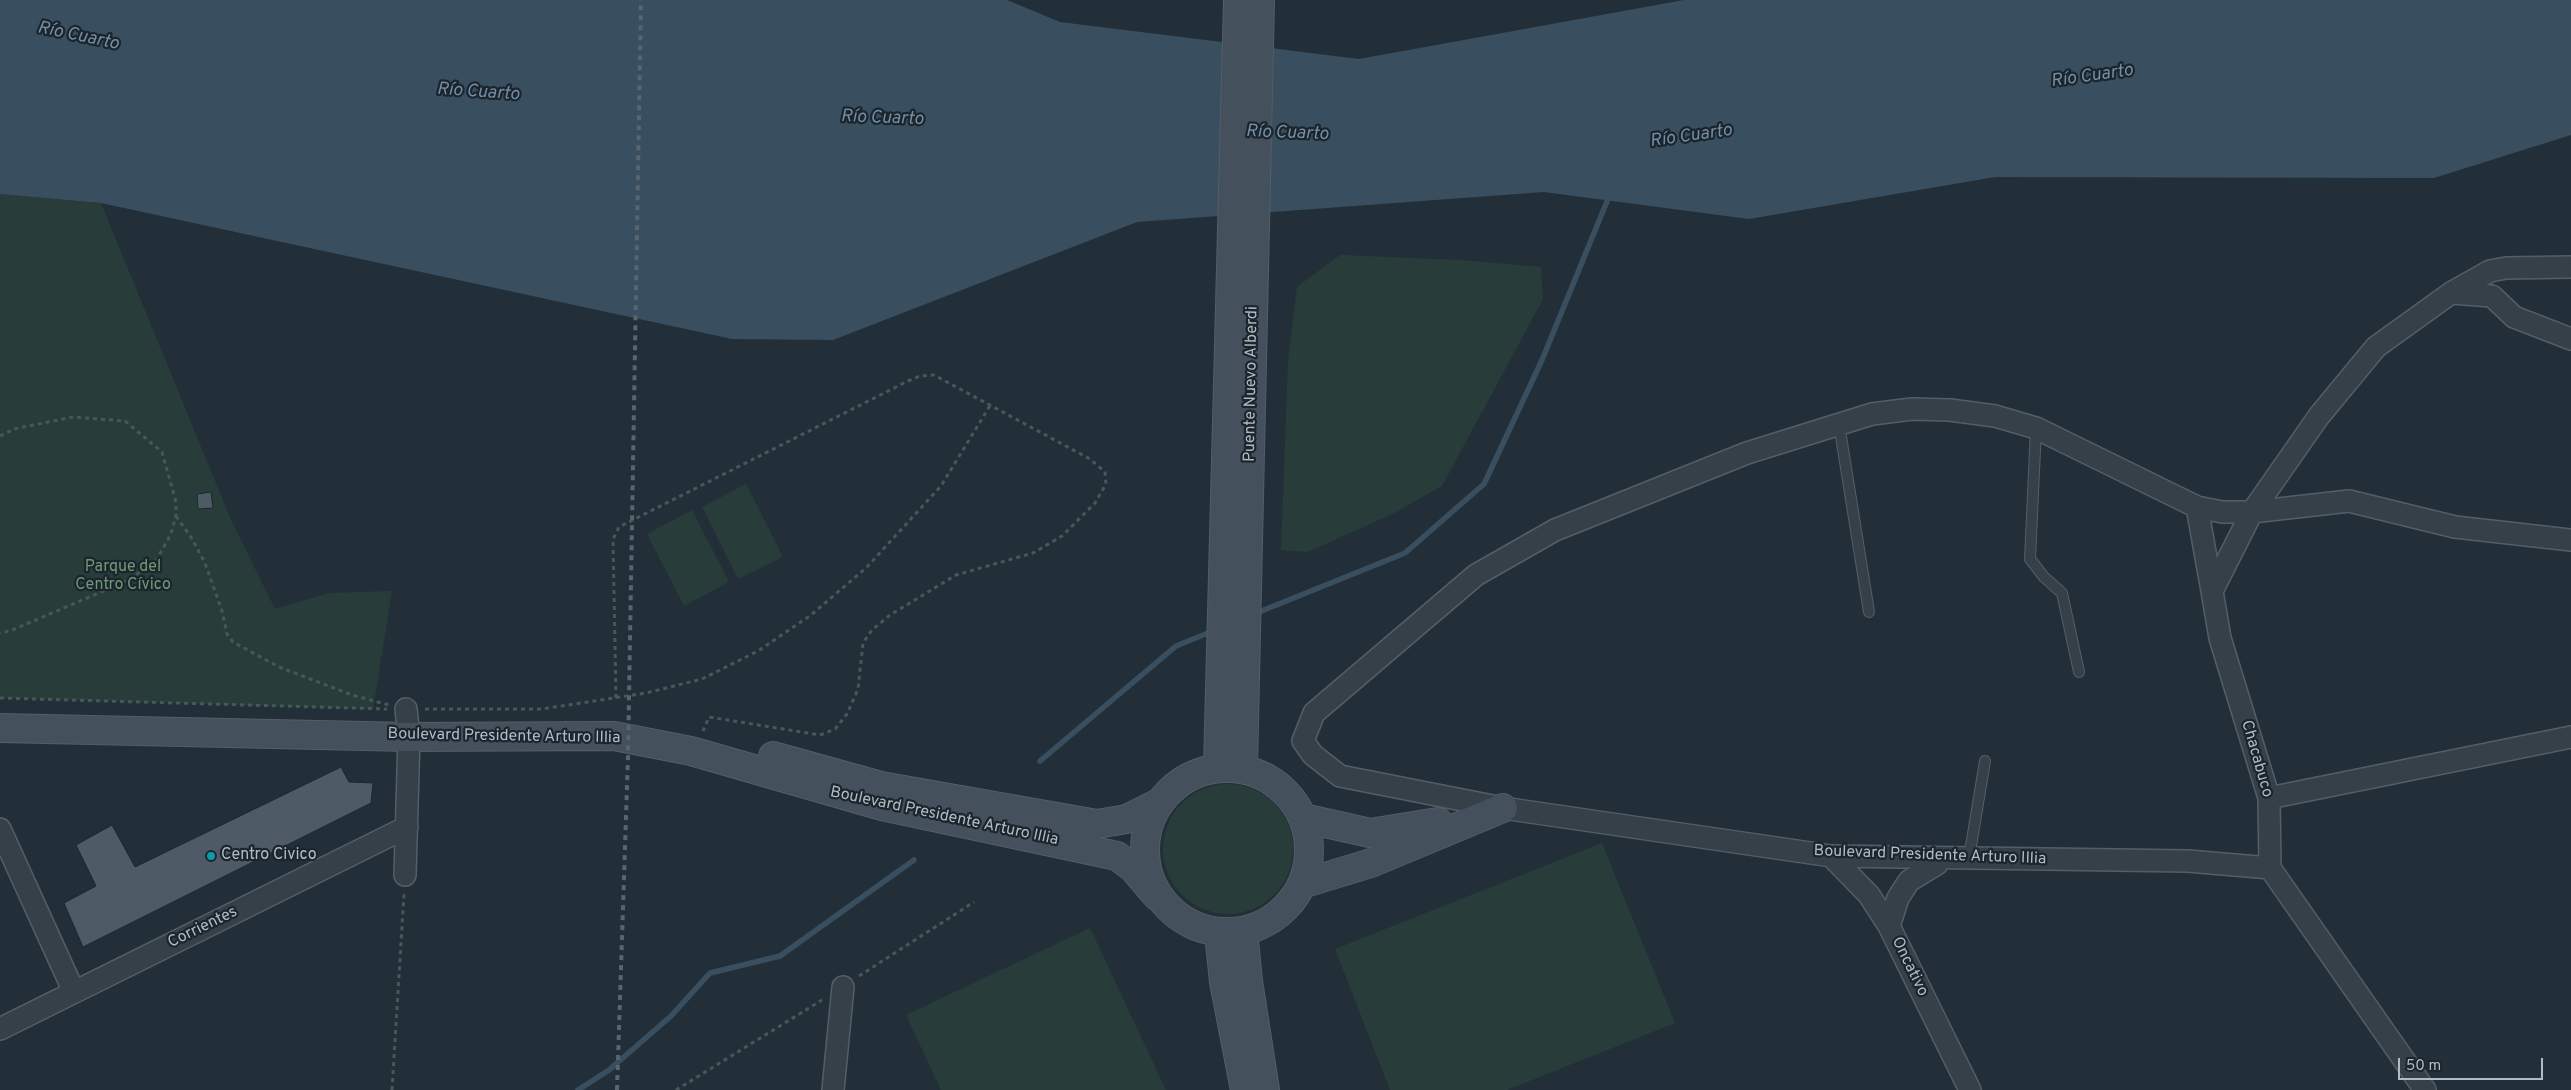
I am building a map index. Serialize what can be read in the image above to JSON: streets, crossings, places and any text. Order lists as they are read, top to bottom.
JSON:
{
  "streets": {
    "main road": ["Puente Nuevo Alberdi", "Boulevard Presidente Arturo Illia"],
    "street": ["Chacabuco", "Corrientes", "Oncativo"]
  },
  "crossings": [
    ["Puente Nuevo Alberdi", "Boulevard Presidente Arturo Illia"],
    ["Boulevard Presidente Arturo Illia", "Chacabuco"],
    ["Boulevard Presidente Arturo Illia", "Oncativo"]
  ],
  "water": ["Río Cuarto"],
  "parks": ["Parque del Centro Cívico"],
  "places": ["Centro Civico"],
  "scale_bar": "50 m"
}
